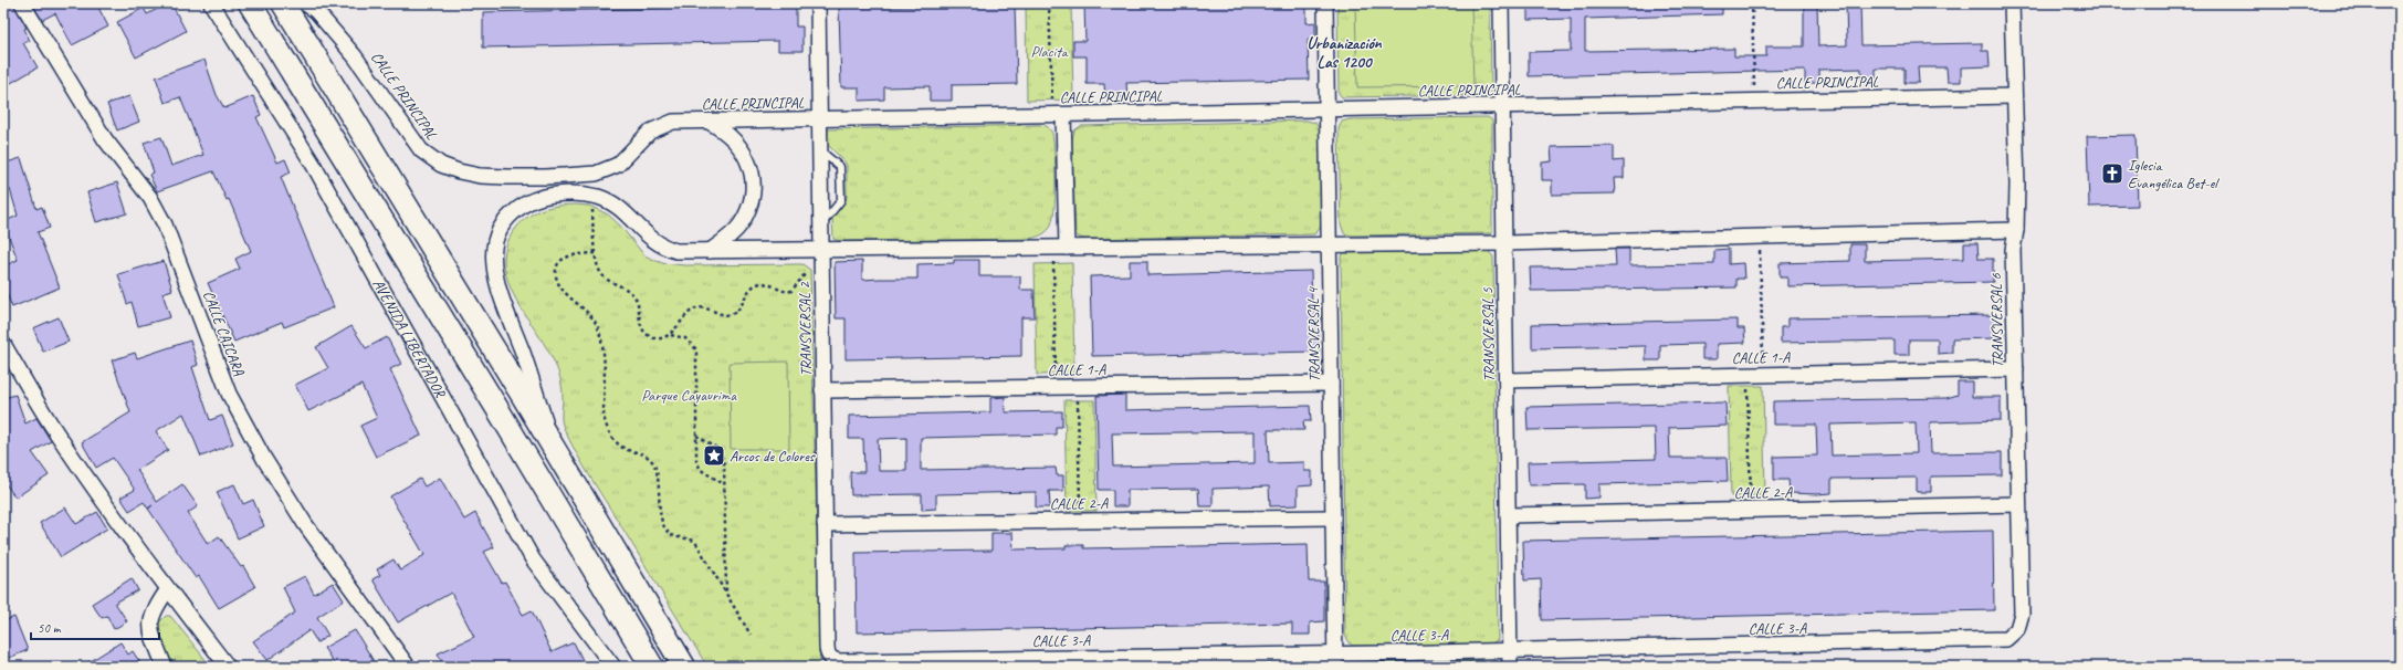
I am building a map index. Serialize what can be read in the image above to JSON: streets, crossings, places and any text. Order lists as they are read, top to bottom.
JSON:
{
  "streets": {
    "street": [
      "CALLE PRINCIPAL",
      "TRANSVERSAL 6",
      "TRANSVERSAL 2",
      "CALLE CAICARA",
      "TRANSVERSAL 4",
      "TRANSVERSAL 5",
      "AVENIDA LIBERTADOR",
      "CALLE 1-A",
      "CALLE 2-A",
      "CALLE 3-A"
    ]
  },
  "crossings": [
    ["CALLE PRINCIPAL", "TRANSVERSAL 6"],
    ["CALLE PRINCIPAL", "TRANSVERSAL 2"],
    ["CALLE PRINCIPAL", "TRANSVERSAL 4"],
    ["CALLE PRINCIPAL", "TRANSVERSAL 5"],
    ["TRANSVERSAL 6", "CALLE 1-A"],
    ["TRANSVERSAL 6", "CALLE 2-A"],
    ["TRANSVERSAL 6", "CALLE 3-A"],
    ["TRANSVERSAL 2", "CALLE 1-A"],
    ["TRANSVERSAL 2", "CALLE 2-A"],
    ["TRANSVERSAL 2", "CALLE 3-A"],
    ["TRANSVERSAL 4", "CALLE 1-A"],
    ["TRANSVERSAL 4", "CALLE 2-A"],
    ["TRANSVERSAL 4", "CALLE 3-A"],
    ["TRANSVERSAL 5", "CALLE 1-A"],
    ["TRANSVERSAL 5", "CALLE 2-A"],
    ["TRANSVERSAL 5", "CALLE 3-A"]
  ],
  "districts": ["Urbanización Las 1200"],
  "parks": ["Placita", "Parque Cayaurima"],
  "places": {
    "church": ["Iglesia Evangélica Bet-el"],
    "place": ["Arcos de Colores"]
  },
  "scale_bar": "50 m"
}
